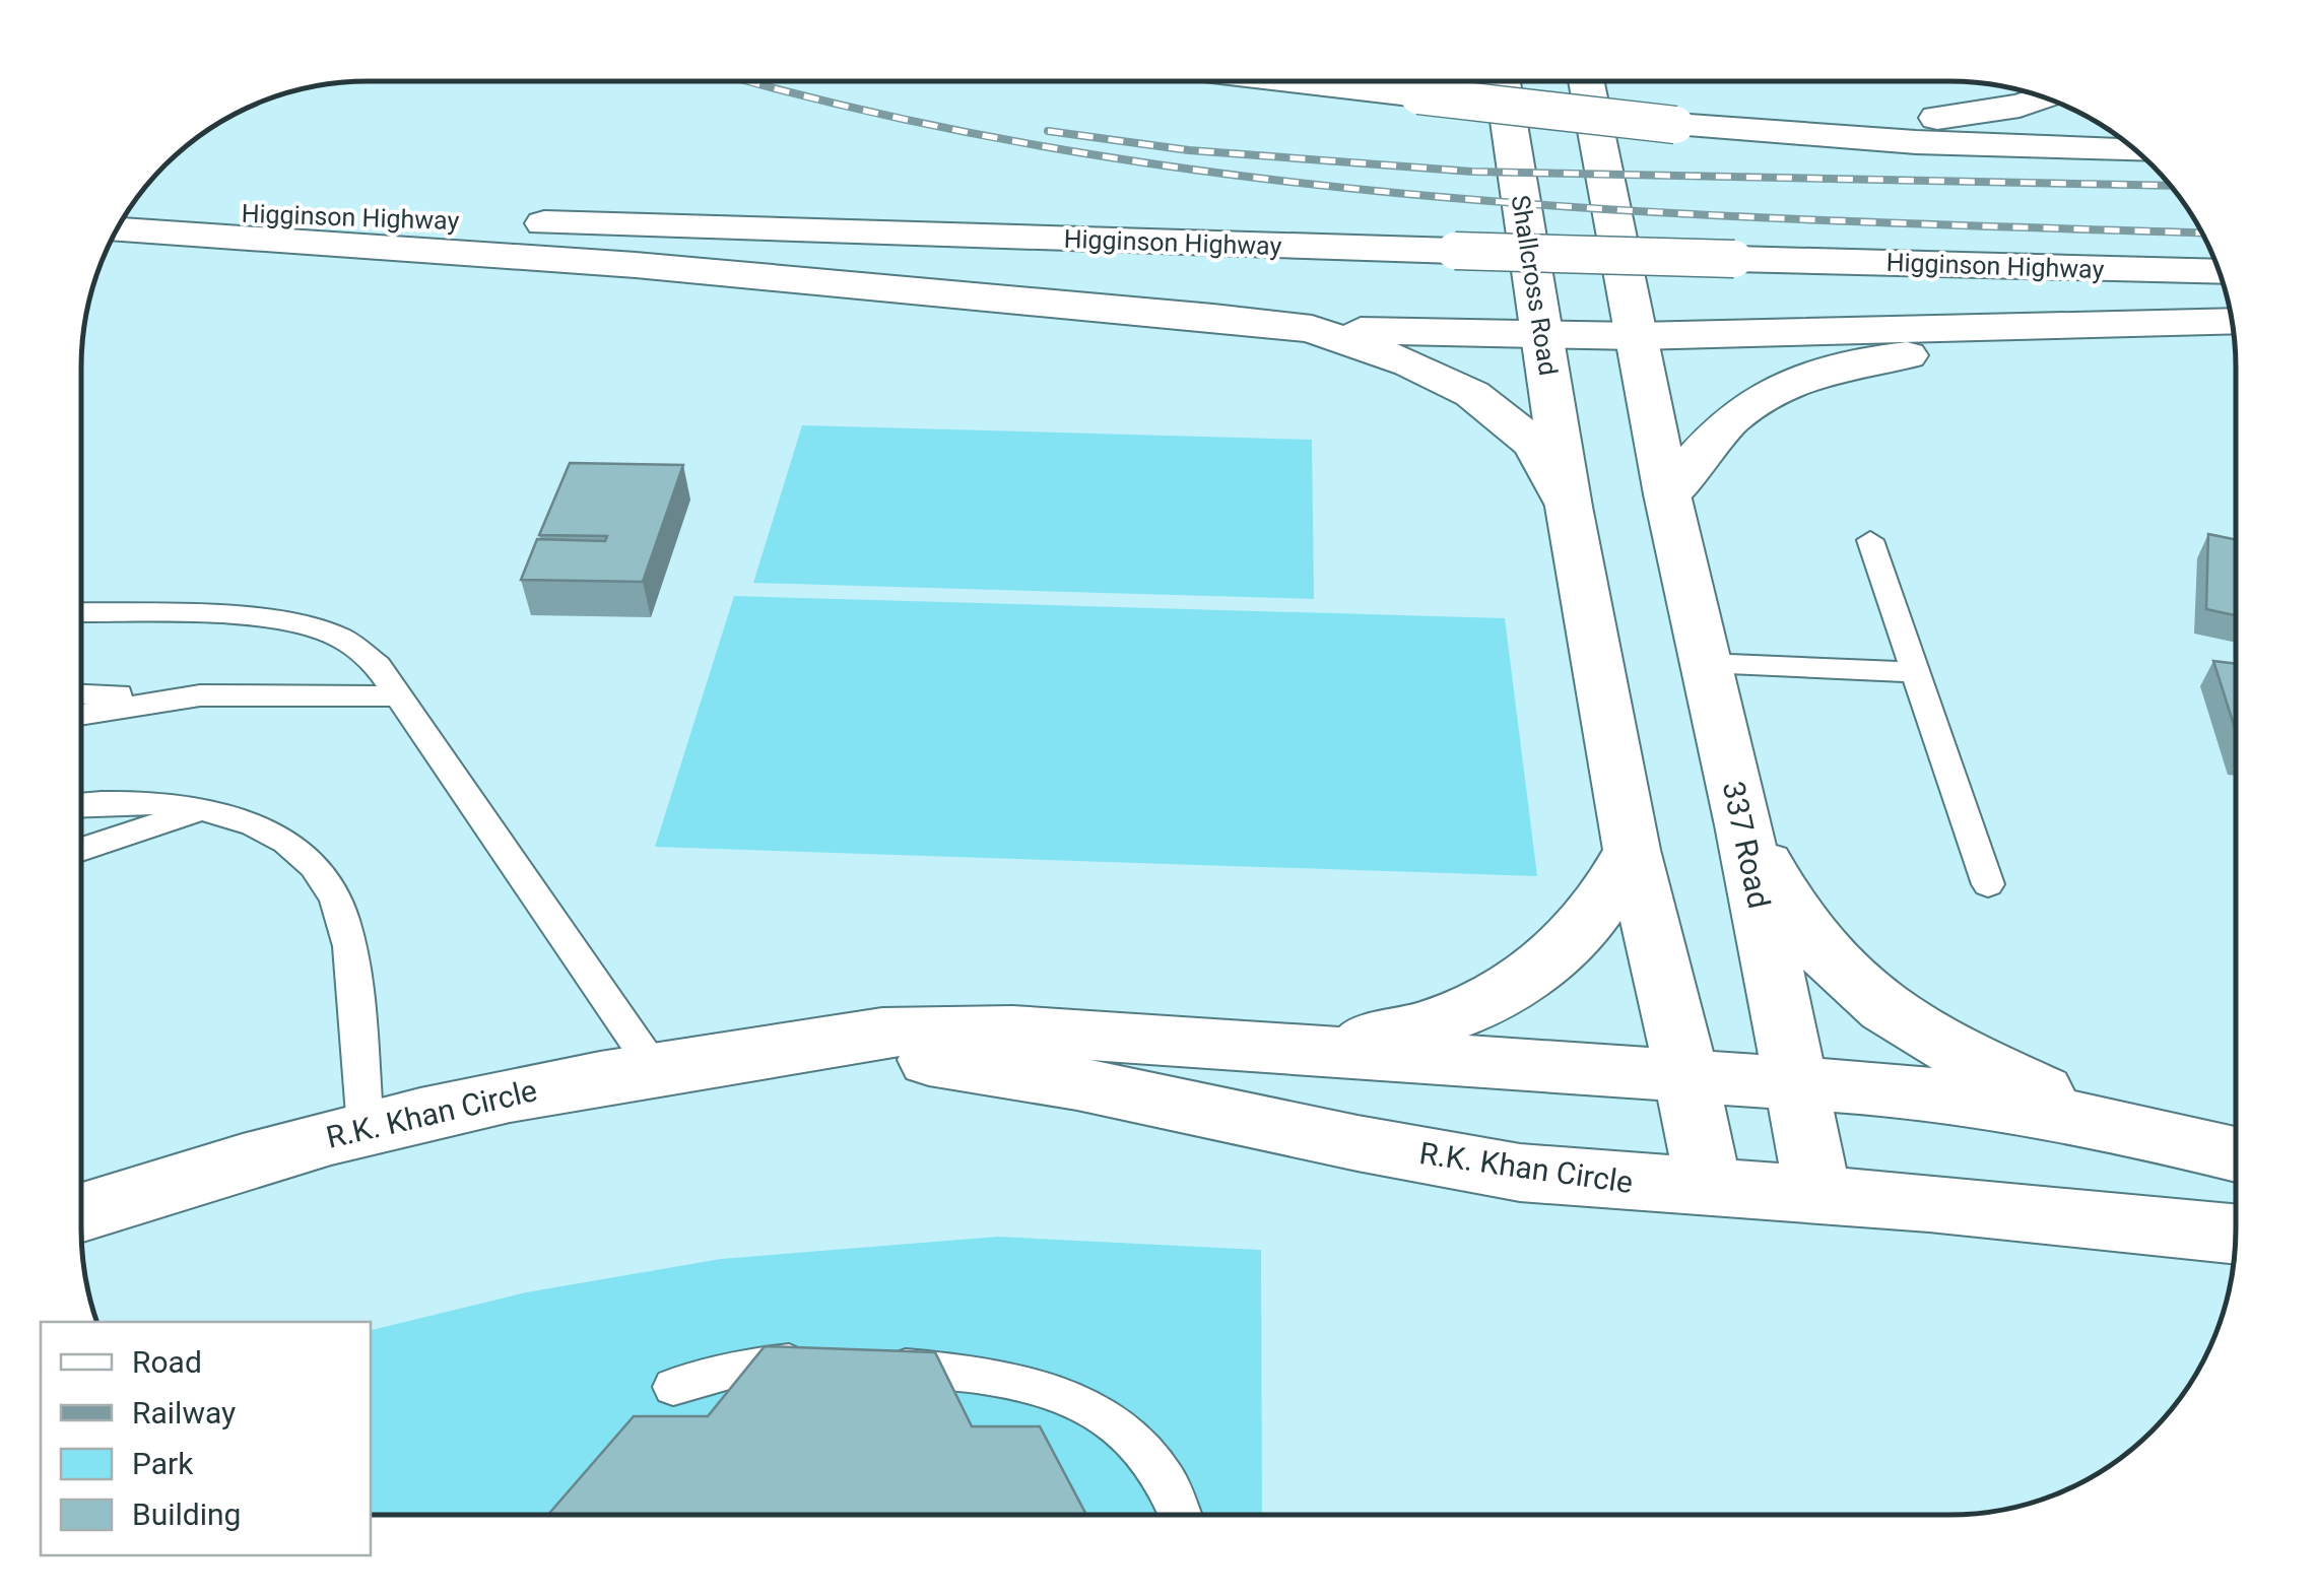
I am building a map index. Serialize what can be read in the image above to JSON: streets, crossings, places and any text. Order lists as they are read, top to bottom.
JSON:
{
  "streets": {
    "main road": [
      "Higginson Highway",
      "Shallcross Road",
      "337 Road",
      "R.K. Khan Circle"
    ]
  },
  "crossings": [
    ["337 Road", "R.K. Khan Circle"]
  ],
  "legend": [
    "Road",
    "Railway",
    "Park",
    "Building"
  ]
}
